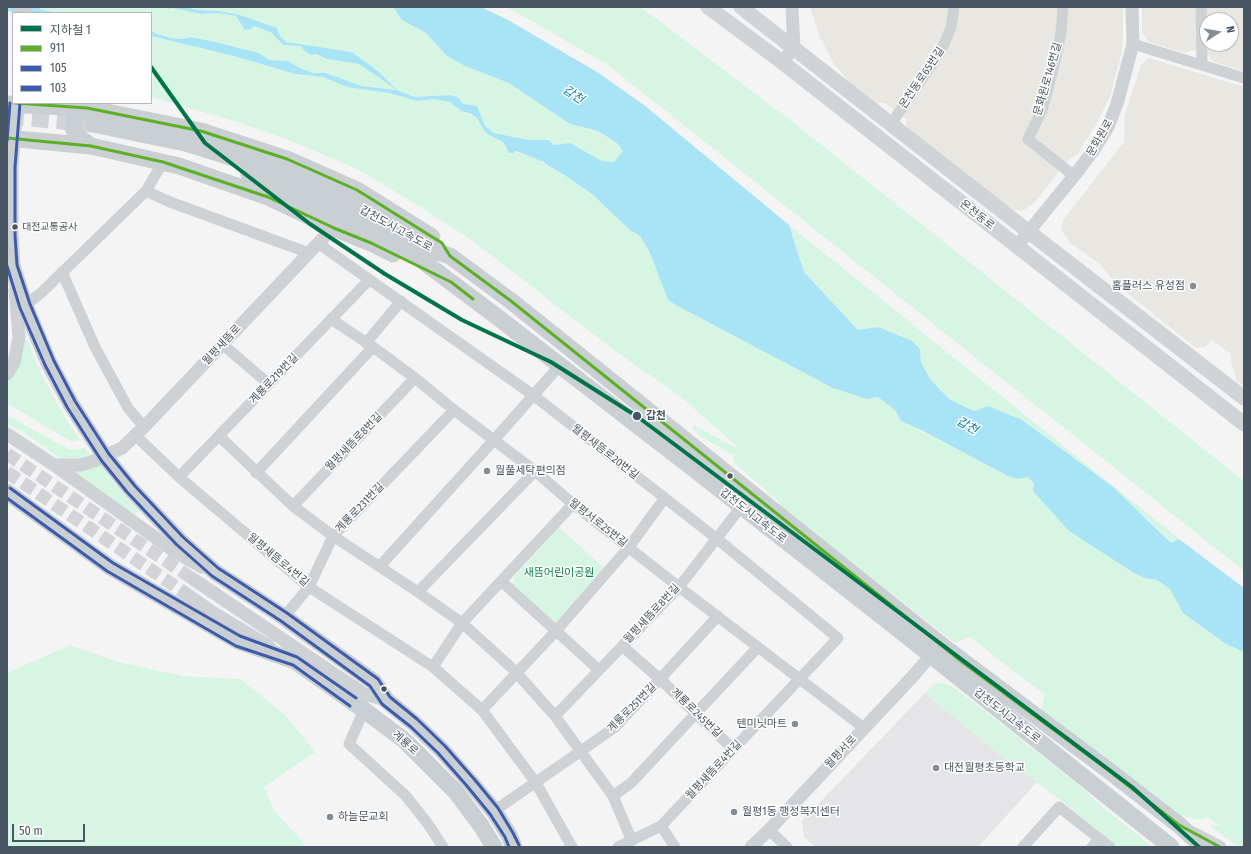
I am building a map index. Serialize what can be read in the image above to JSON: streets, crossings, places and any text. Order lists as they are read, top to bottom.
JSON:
{
  "streets": {
    "main road": ["온천동로", "갑천도시고속도로", "계룡로"],
    "street": [
      "온천동로65번길",
      "문화원로146번길",
      "문화원로",
      "월평새뜸로",
      "계룡로219번길",
      "월평새뜸로8번길",
      "월평새뜸로20번길",
      "계룡로231번길",
      "월평서로25번길",
      "월평새뜸로4번길",
      "계룡로251번길",
      "계룡로245번길",
      "월평서로"
    ]
  },
  "crossings": [
    ["온천동로65번길", "온천동로"],
    ["문화원로146번길", "문화원로"],
    ["문화원로", "온천동로"],
    ["갑천도시고속도로", "월평새뜸로8번길"],
    ["갑천도시고속도로", "월평서로"],
    ["월평새뜸로", "월평새뜸로20번길"],
    ["월평새뜸로", "월평새뜸로4번길"],
    ["월평새뜸로", "계룡로"],
    ["계룡로219번길", "월평새뜸로20번길"],
    ["계룡로219번길", "월평서로25번길"],
    ["계룡로219번길", "월평새뜸로4번길"],
    ["월평새뜸로8번길", "월평새뜸로20번길"],
    ["월평새뜸로8번길", "월평서로25번길"],
    ["월평새뜸로8번길", "계룡로245번길"],
    ["월평새뜸로20번길", "월평서로25번길"],
    ["월평새뜸로20번길", "월평새뜸로4번길"],
    ["계룡로231번길", "월평서로25번길"],
    ["계룡로231번길", "월평새뜸로4번길"],
    ["계룡로231번길", "계룡로"],
    ["월평서로25번길", "월평새뜸로4번길"],
    ["월평서로25번길", "계룡로251번길"],
    ["월평서로25번길", "월평서로"],
    ["월평새뜸로4번길", "계룡로251번길"],
    ["월평새뜸로4번길", "계룡로245번길"],
    ["계룡로251번길", "계룡로245번길"],
    ["계룡로251번길", "계룡로"]
  ],
  "water": ["갑천"],
  "parks": ["새뜸어린이공원"],
  "places": [
    "대전교통공사",
    "홈플러스 유성점",
    "갑천",
    "월풀세탁편의점",
    "텐미닛마트",
    "대전월평초등학교",
    "월평1동 행정복지센터",
    "하늘문교회"
  ],
  "lines": [
    "metro line 1",
    "transit line 105",
    "transit line 911",
    "transit line 103"
  ],
  "legend": [
    "지하철 1",
    "911",
    "105",
    "103"
  ],
  "scale_bar": "50 m",
  "north": "right"
}
